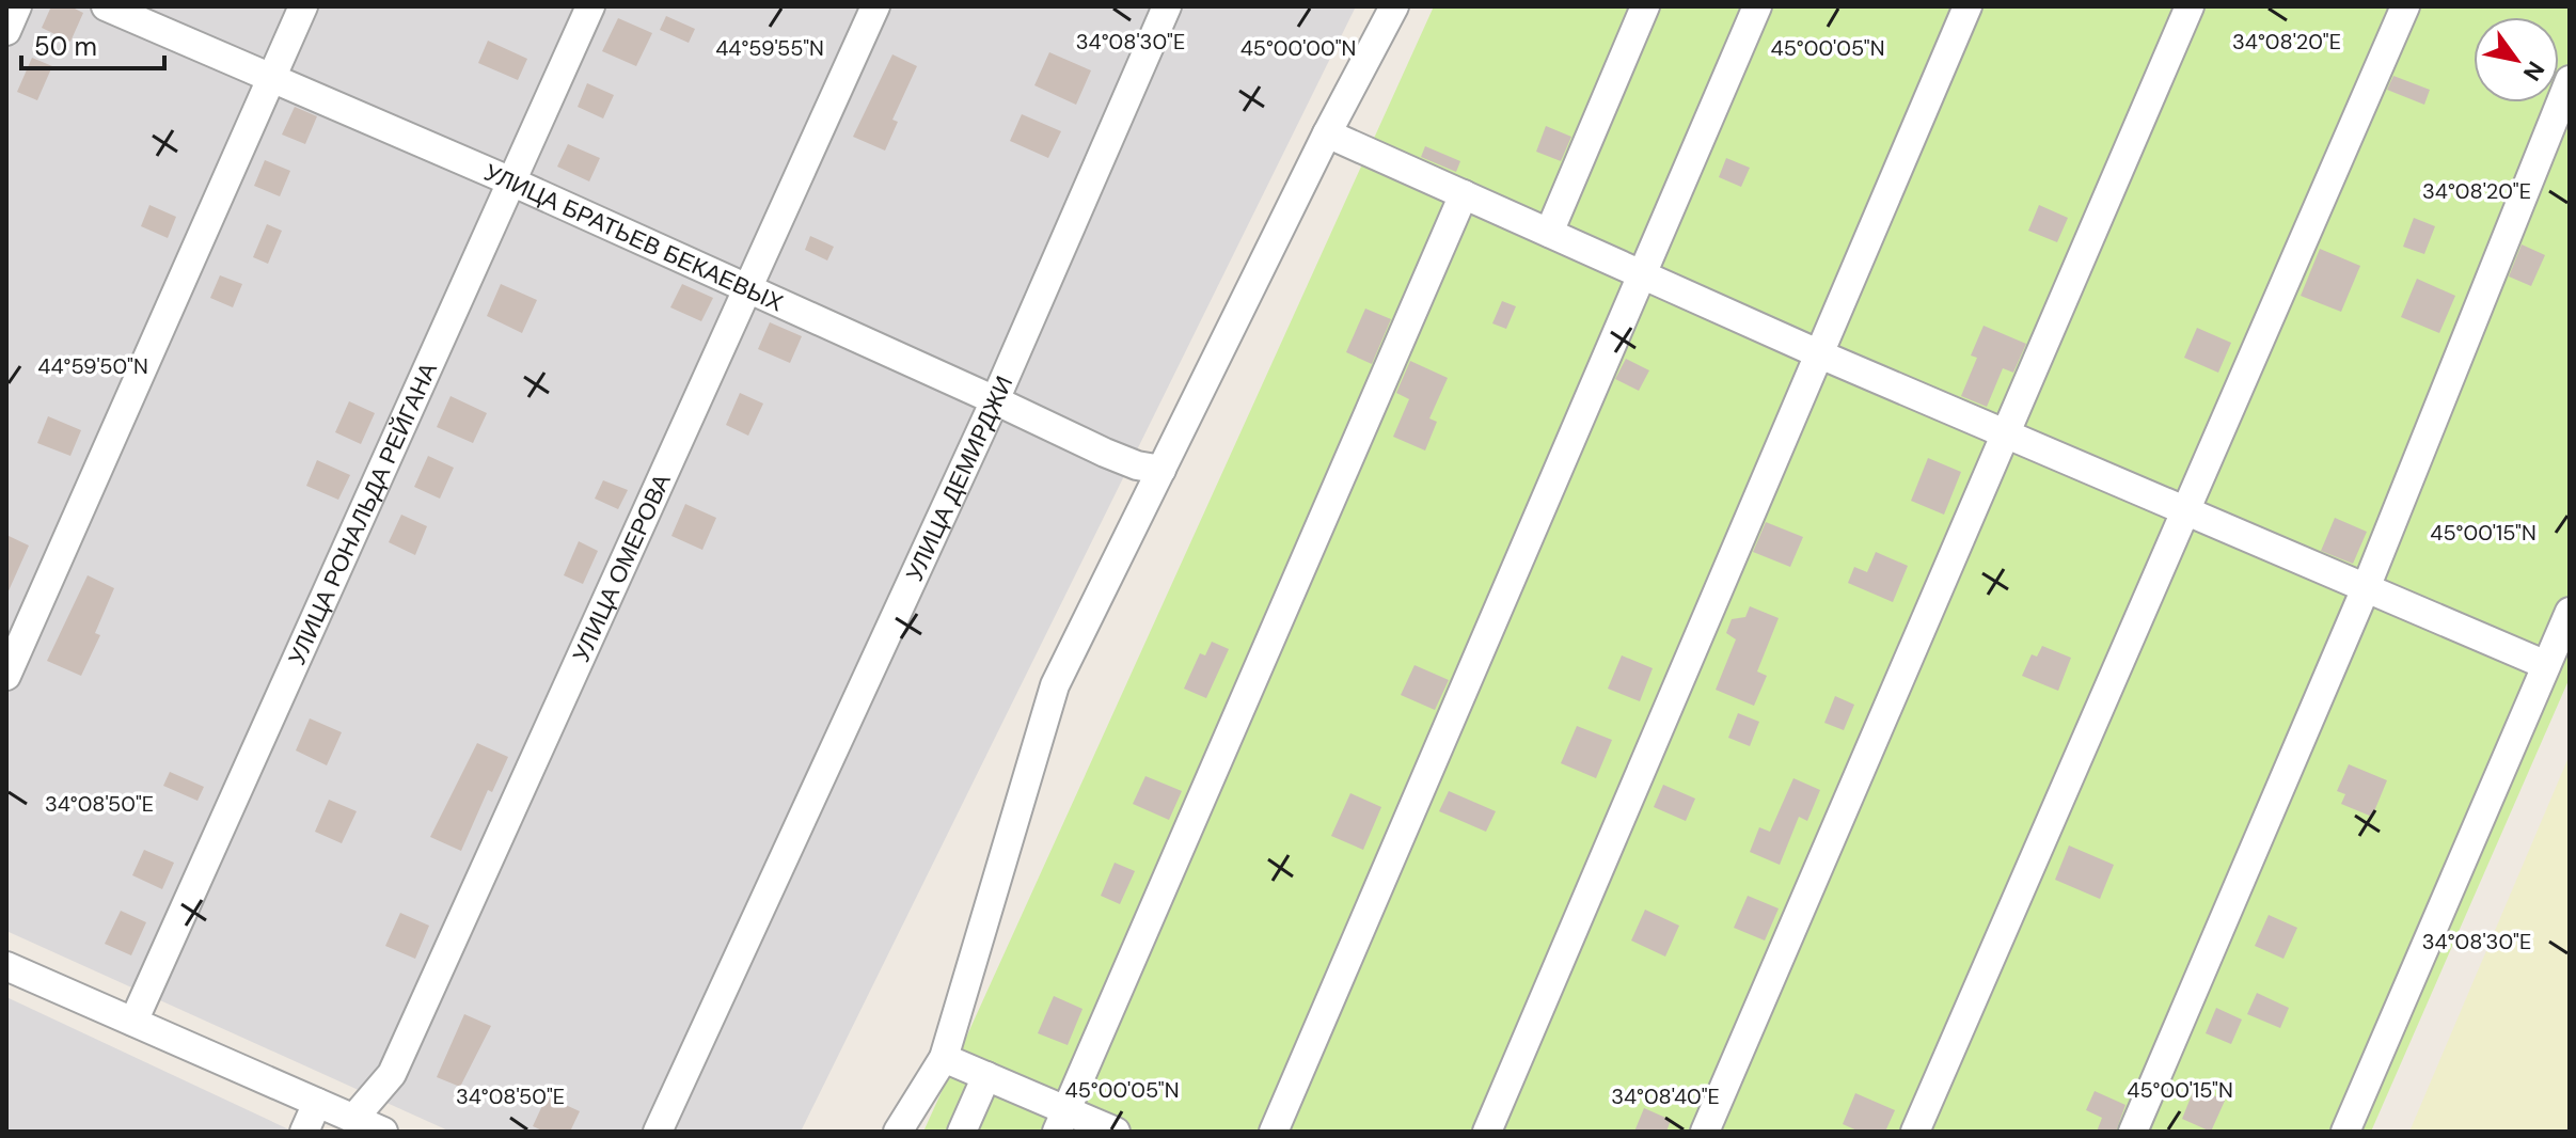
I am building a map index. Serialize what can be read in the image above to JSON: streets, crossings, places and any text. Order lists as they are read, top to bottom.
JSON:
{
  "streets": {
    "street": [
      "УЛИЦА БРАТЬЕВ БЕКАЕВЫХ",
      "УЛИЦА ДЕМИРДЖИ",
      "УЛИЦА РОНАЛЬДА РЕЙГАНА",
      "УЛИЦА ОМЕРОВА"
    ]
  },
  "crossings": [
    ["УЛИЦА БРАТЬЕВ БЕКАЕВЫХ", "УЛИЦА ДЕМИРДЖИ"],
    ["УЛИЦА БРАТЬЕВ БЕКАЕВЫХ", "УЛИЦА РОНАЛЬДА РЕЙГАНА"],
    ["УЛИЦА БРАТЬЕВ БЕКАЕВЫХ", "УЛИЦА ОМЕРОВА"]
  ],
  "scale_bar": "50 m",
  "north": "bottom right",
  "coordinates": [
    "34°08'30\"E",
    "34°08'20\"E",
    "44°59'55\"N",
    "45°00'00\"N",
    "45°00'05\"N",
    "44°59'50\"N",
    "45°00'15\"N",
    "34°08'50\"E",
    "34°08'40\"E"
  ]
}
